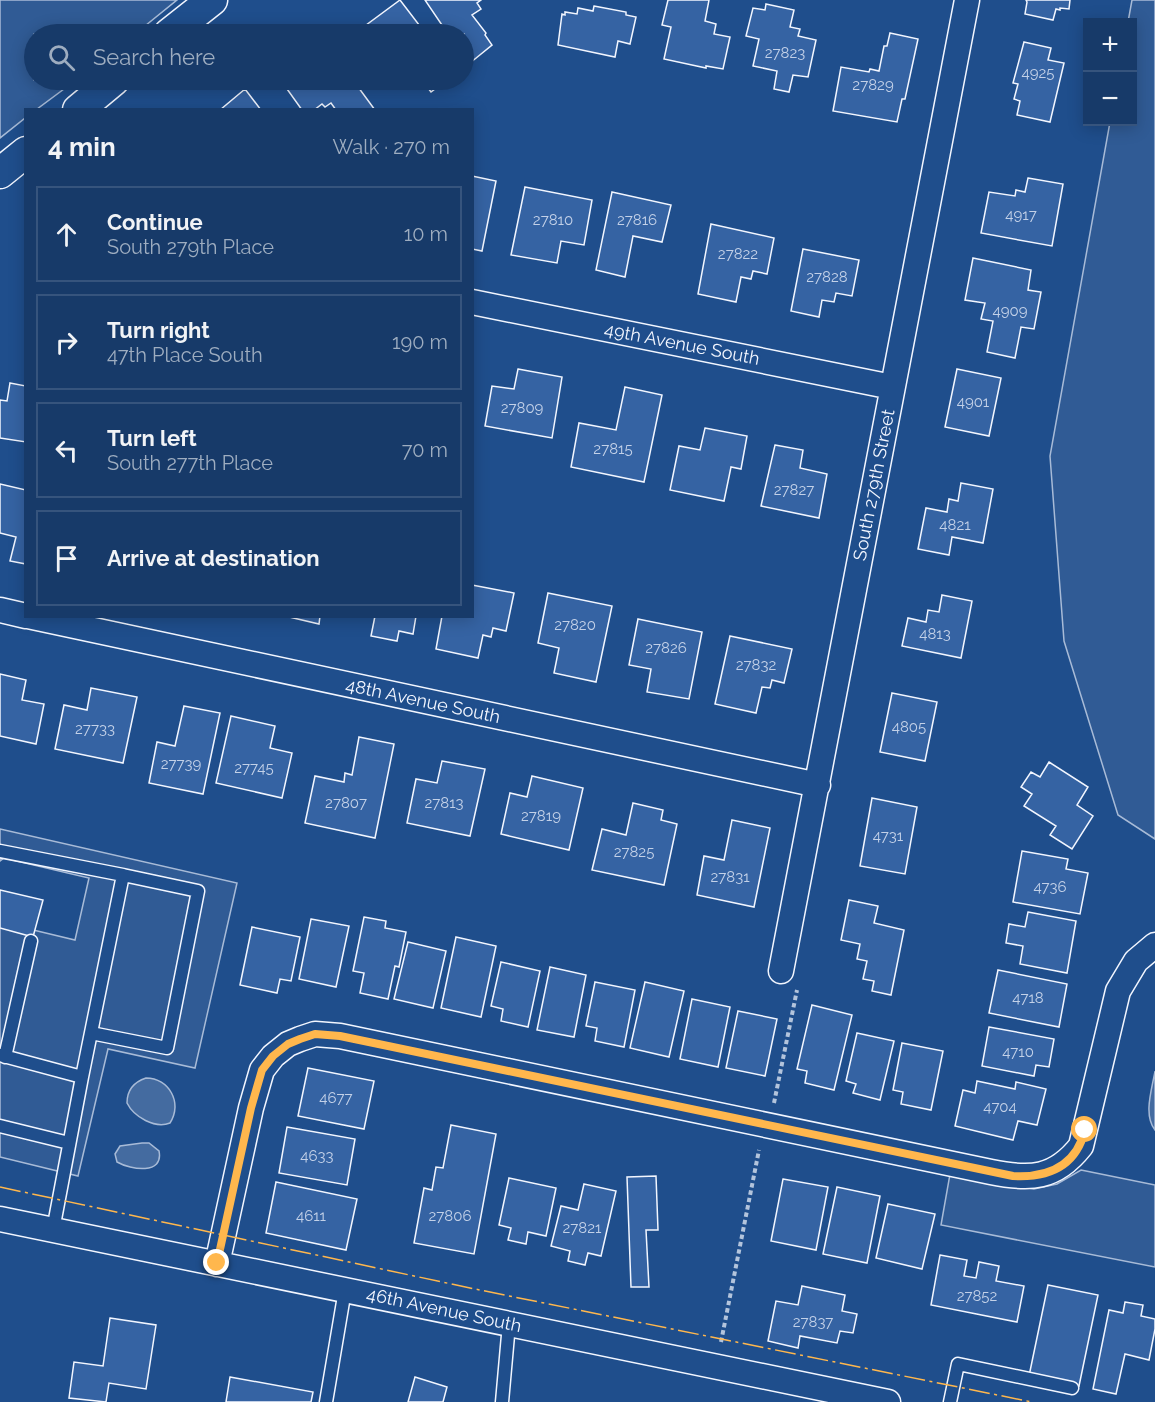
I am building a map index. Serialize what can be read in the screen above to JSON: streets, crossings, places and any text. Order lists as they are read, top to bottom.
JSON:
{
  "streets": {
    "street": [
      "49th Avenue South",
      "South 279th Street",
      "48th Avenue South",
      "46th Avenue South"
    ]
  },
  "crossings": [
    ["49th Avenue South", "South 279th Street"],
    ["South 279th Street", "48th Avenue South"]
  ],
  "house_numbers": [
    "27823",
    "4925",
    "27829",
    "4917",
    "27810",
    "27816",
    "27822",
    "27828",
    "4909",
    "4901",
    "27809",
    "27815",
    "27827",
    "4821",
    "27820",
    "4813",
    "27826",
    "27832",
    "4805",
    "27733",
    "27739",
    "27745",
    "27807",
    "27813",
    "27819",
    "4731",
    "27825",
    "27831",
    "4736",
    "4718",
    "4710",
    "4677",
    "4704",
    "4633",
    "4611",
    "27806",
    "27821",
    "27852",
    "27837"
  ],
  "page": {
    "map_buttons": ["+", "−"],
    "search": "Search here",
    "heading": ["4 min", "Walk · 270 m"],
    "list": [
      ["Continue", "South 279th Place", "10 m"],
      ["Turn right", "47th Place South", "190 m"],
      ["Turn left", "South 277th Place", "70 m"],
      "Arrive at destination"
    ]
  }
}
